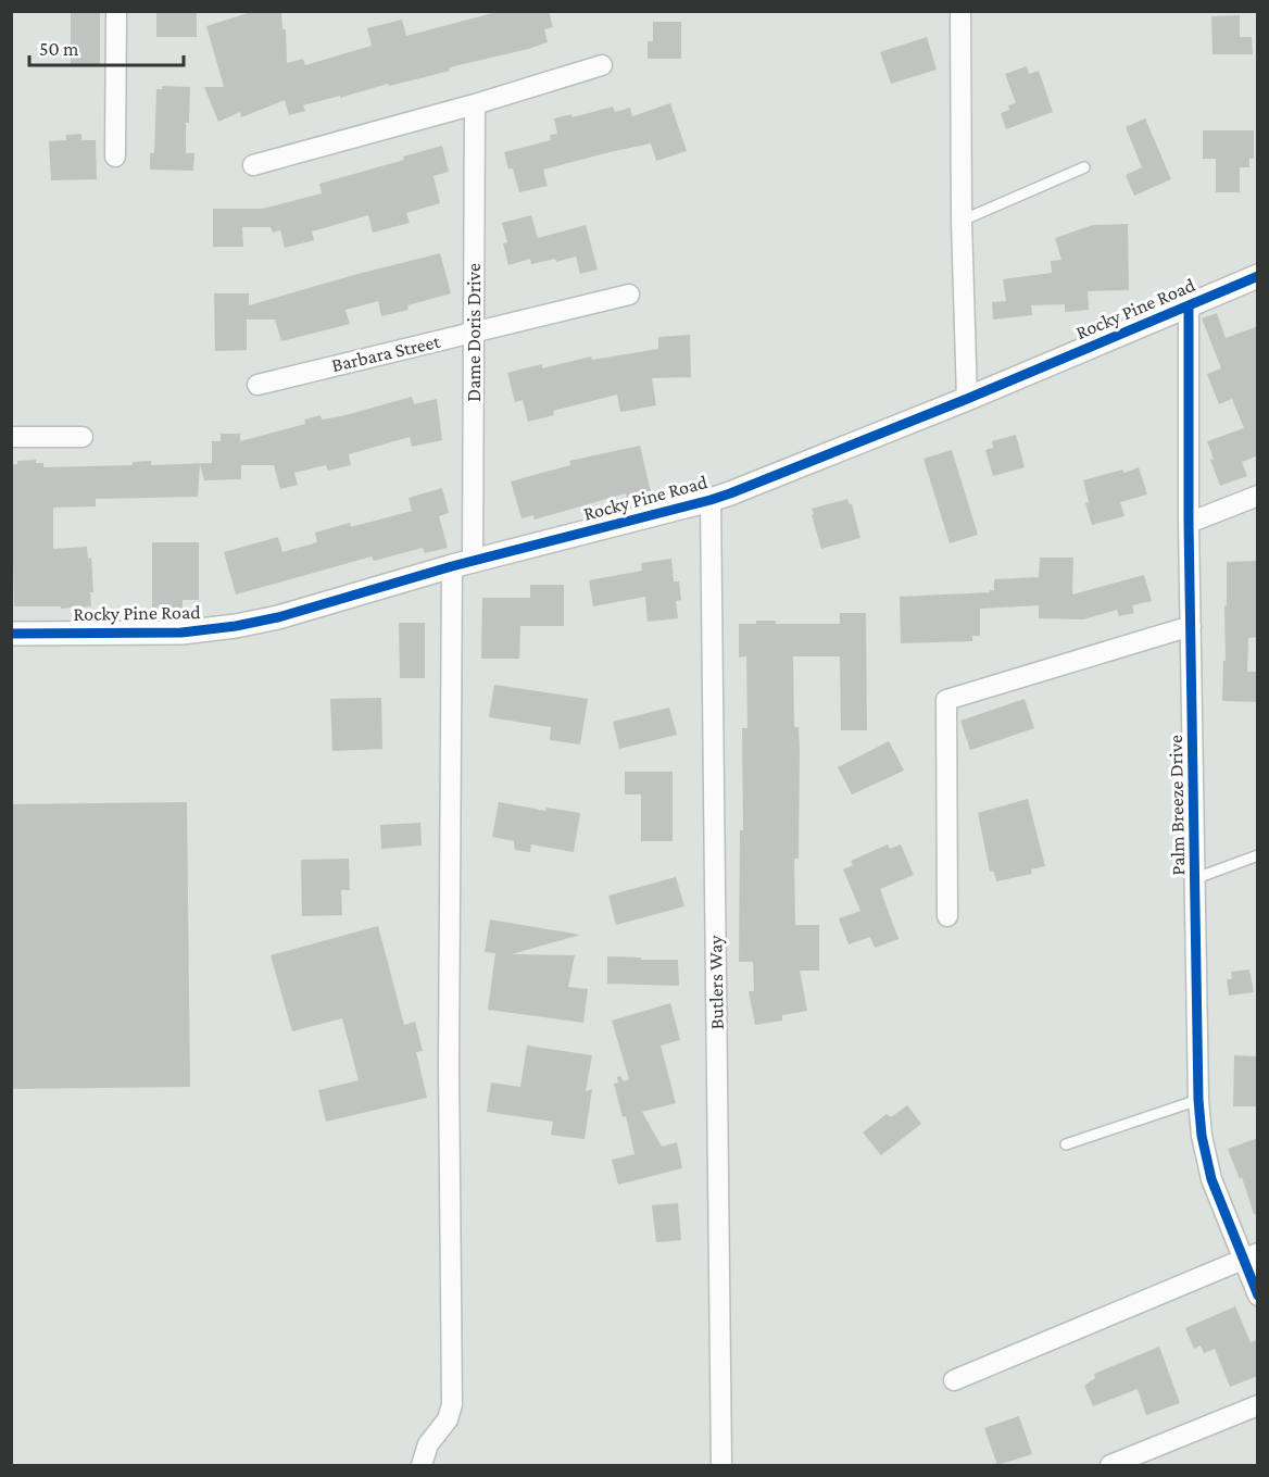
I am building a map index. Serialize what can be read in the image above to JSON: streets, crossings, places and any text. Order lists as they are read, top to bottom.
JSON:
{
  "streets": {
    "street": [
      "Rocky Pine Road",
      "Dame Doris Drive",
      "Barbara Street",
      "Palm Breeze Drive",
      "Butlers Way"
    ]
  },
  "crossings": [
    ["Rocky Pine Road", "Dame Doris Drive"],
    ["Rocky Pine Road", "Palm Breeze Drive"],
    ["Rocky Pine Road", "Butlers Way"],
    ["Dame Doris Drive", "Barbara Street"]
  ],
  "scale_bar": "50 m"
}
